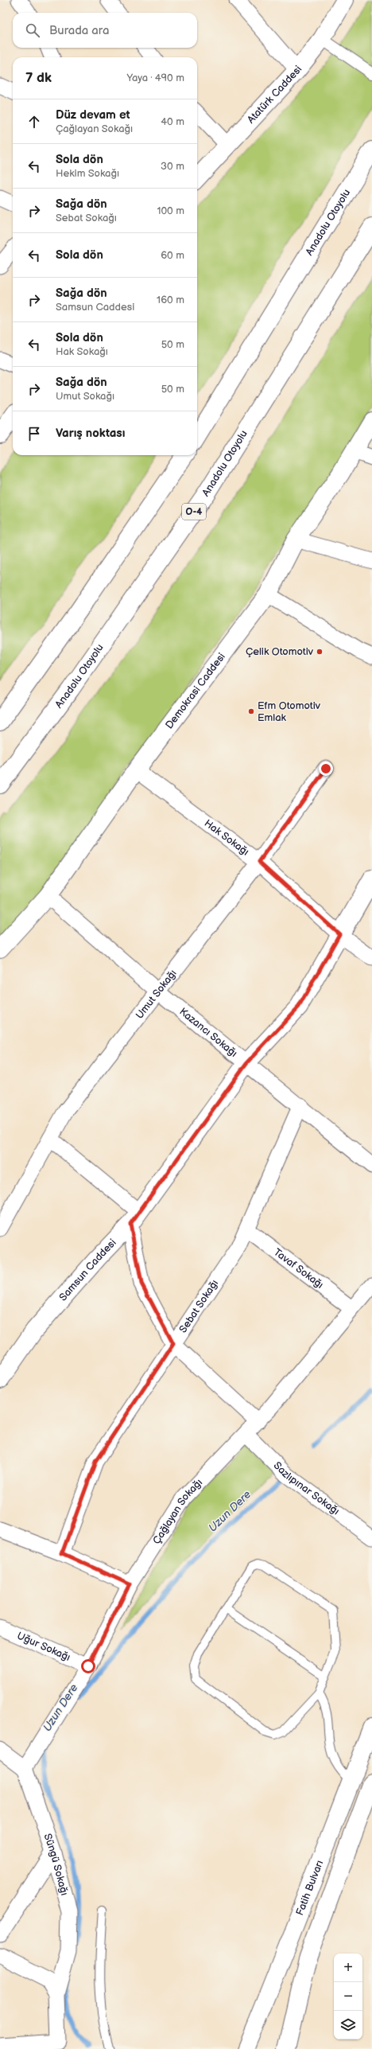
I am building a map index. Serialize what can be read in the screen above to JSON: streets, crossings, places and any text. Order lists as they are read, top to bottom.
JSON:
{
  "streets": {
    "main road": [
      "Atatürk Caddesi",
      "Anadolu Otoyolu",
      "O-4",
      "Demokrasi Caddesi",
      "Samsun Caddesi",
      "Fatih Bulvarı"
    ],
    "street": [
      "Hak Sokağı",
      "Umut Sokağı",
      "Kazancı Sokağı",
      "Tavaf Sokağı",
      "Sebat Sokağı",
      "Sazlıpınar Sokağı",
      "Çağlayan Sokağı",
      "Uğur Sokağı",
      "Süngü Sokağı"
    ]
  },
  "crossings": [
    ["Demokrasi Caddesi", "Hak Sokağı"],
    ["Demokrasi Caddesi", "Kazancı Sokağı"],
    ["Hak Sokağı", "Umut Sokağı"],
    ["Hak Sokağı", "Samsun Caddesi"],
    ["Umut Sokağı", "Kazancı Sokağı"],
    ["Kazancı Sokağı", "Samsun Caddesi"],
    ["Kazancı Sokağı", "Sebat Sokağı"],
    ["Tavaf Sokağı", "Sebat Sokağı"],
    ["Tavaf Sokağı", "Çağlayan Sokağı"],
    ["Sazlıpınar Sokağı", "Çağlayan Sokağı"],
    ["Çağlayan Sokağı", "Uğur Sokağı"],
    ["Çağlayan Sokağı", "Süngü Sokağı"]
  ],
  "water": ["Uzun Dere"],
  "places": ["Çelik Otomotiv", "Efm Otomotiv Emlak"],
  "page": {
    "search": "Burada ara",
    "heading": ["7 dk", "Yaya · 490 m"],
    "list": [
      ["Düz devam et", "Çağlayan Sokağı", "40 m"],
      ["Sola dön", "Hekim Sokağı", "30 m"],
      ["Sağa dön", "Sebat Sokağı", "100 m"],
      ["Sola dön", "60 m"],
      ["Sağa dön", "Samsun Caddesi", "160 m"],
      ["Sola dön", "Hak Sokağı", "50 m"],
      ["Sağa dön", "Umut Sokağı", "50 m"],
      "Varış noktası"
    ],
    "map_buttons": ["+", "−"]
  }
}
